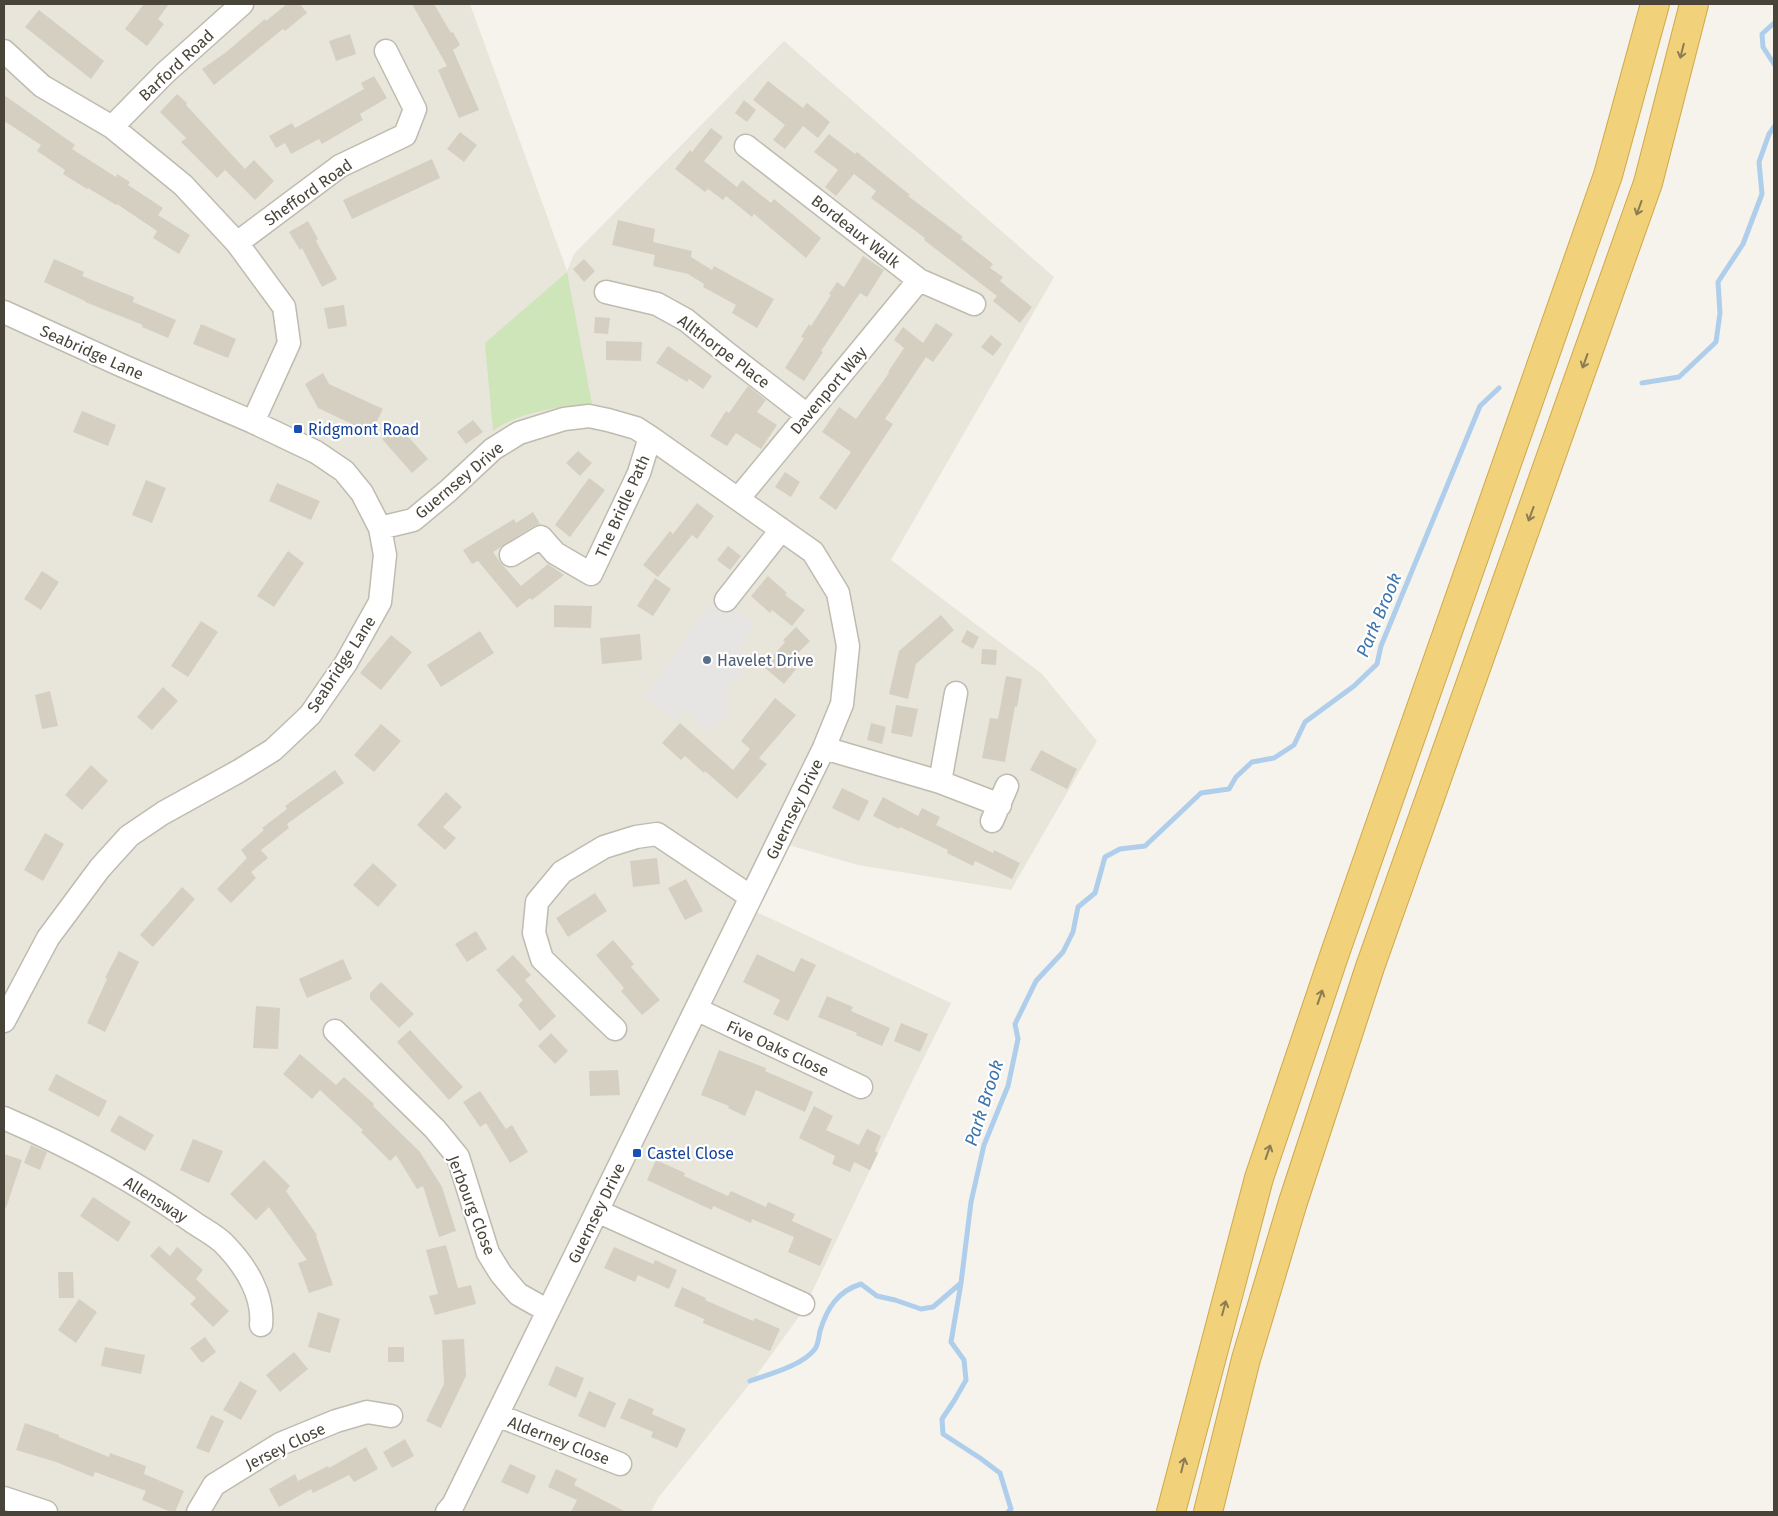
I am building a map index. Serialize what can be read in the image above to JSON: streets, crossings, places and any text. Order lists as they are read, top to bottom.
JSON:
{
  "streets": {
    "street": [
      "Barford Road",
      "Shefford Road",
      "Bordeaux Walk",
      "Allthorpe Place",
      "Seabridge Lane",
      "Davenport Way",
      "Guernsey Drive",
      "The Bridle Path",
      "Five Oaks Close",
      "Allensway",
      "Jerbourg Close",
      "Alderney Close",
      "Jersey Close"
    ]
  },
  "crossings": [
    ["Bordeaux Walk", "Davenport Way"],
    ["Allthorpe Place", "Davenport Way"],
    ["Seabridge Lane", "Guernsey Drive"],
    ["Davenport Way", "Guernsey Drive"],
    ["Guernsey Drive", "The Bridle Path"],
    ["Guernsey Drive", "Five Oaks Close"],
    ["Guernsey Drive", "Jerbourg Close"],
    ["Guernsey Drive", "Alderney Close"]
  ],
  "water": ["Park Brook"],
  "places": {
    "transit": ["Ridgmont Road", "Castel Close"],
    "other": ["Havelet Drive"]
  }
}
